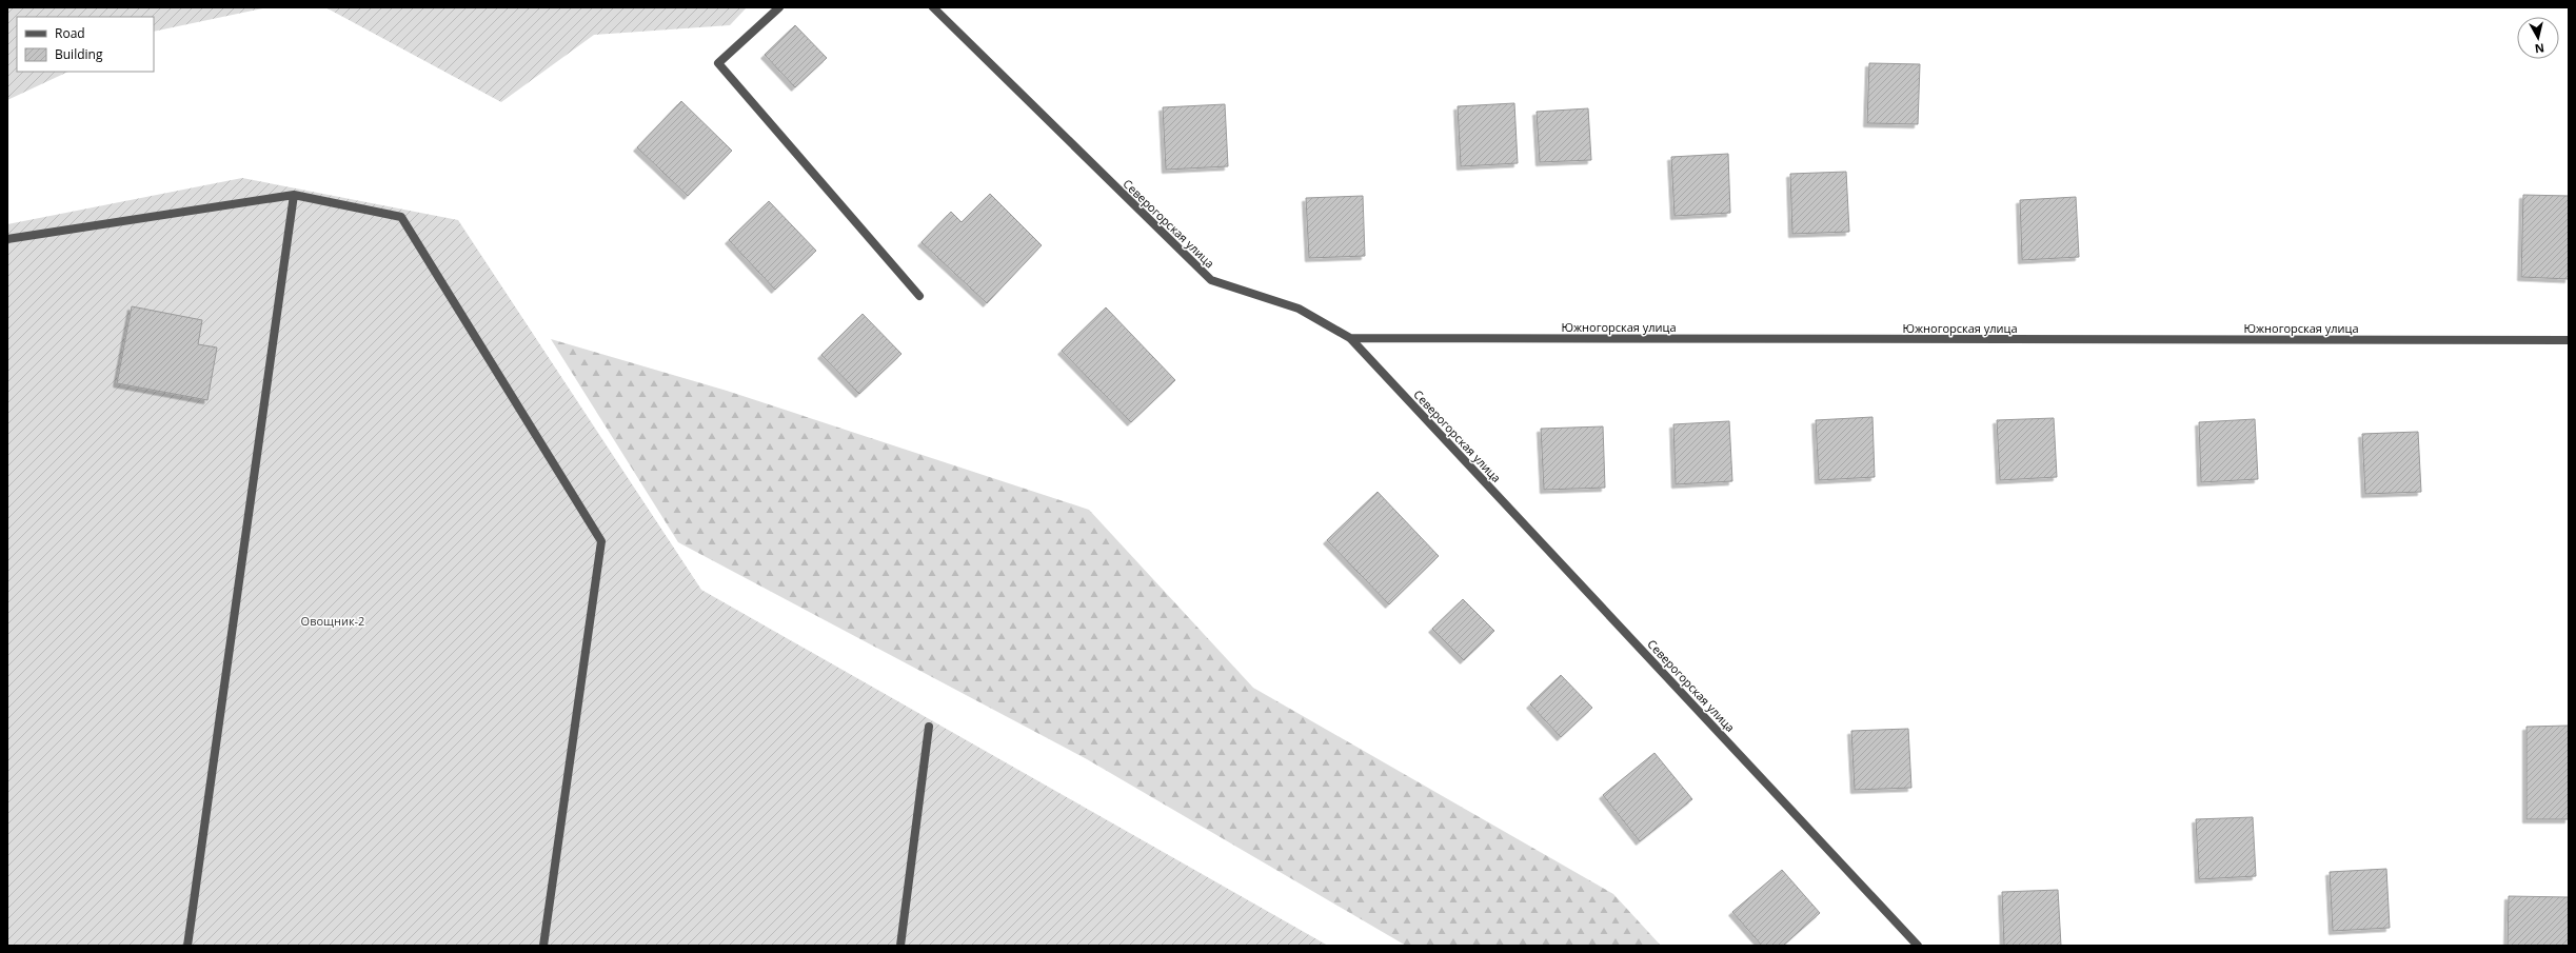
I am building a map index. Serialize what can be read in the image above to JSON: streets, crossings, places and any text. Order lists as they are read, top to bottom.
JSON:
{
  "streets": {
    "street": ["Северогорская улица", "Южногорская улица"]
  },
  "crossings": [
    ["Северогорская улица", "Южногорская улица"]
  ],
  "parks": ["Овощник-2"],
  "legend": ["Road", "Building"],
  "north": "bottom"
}
